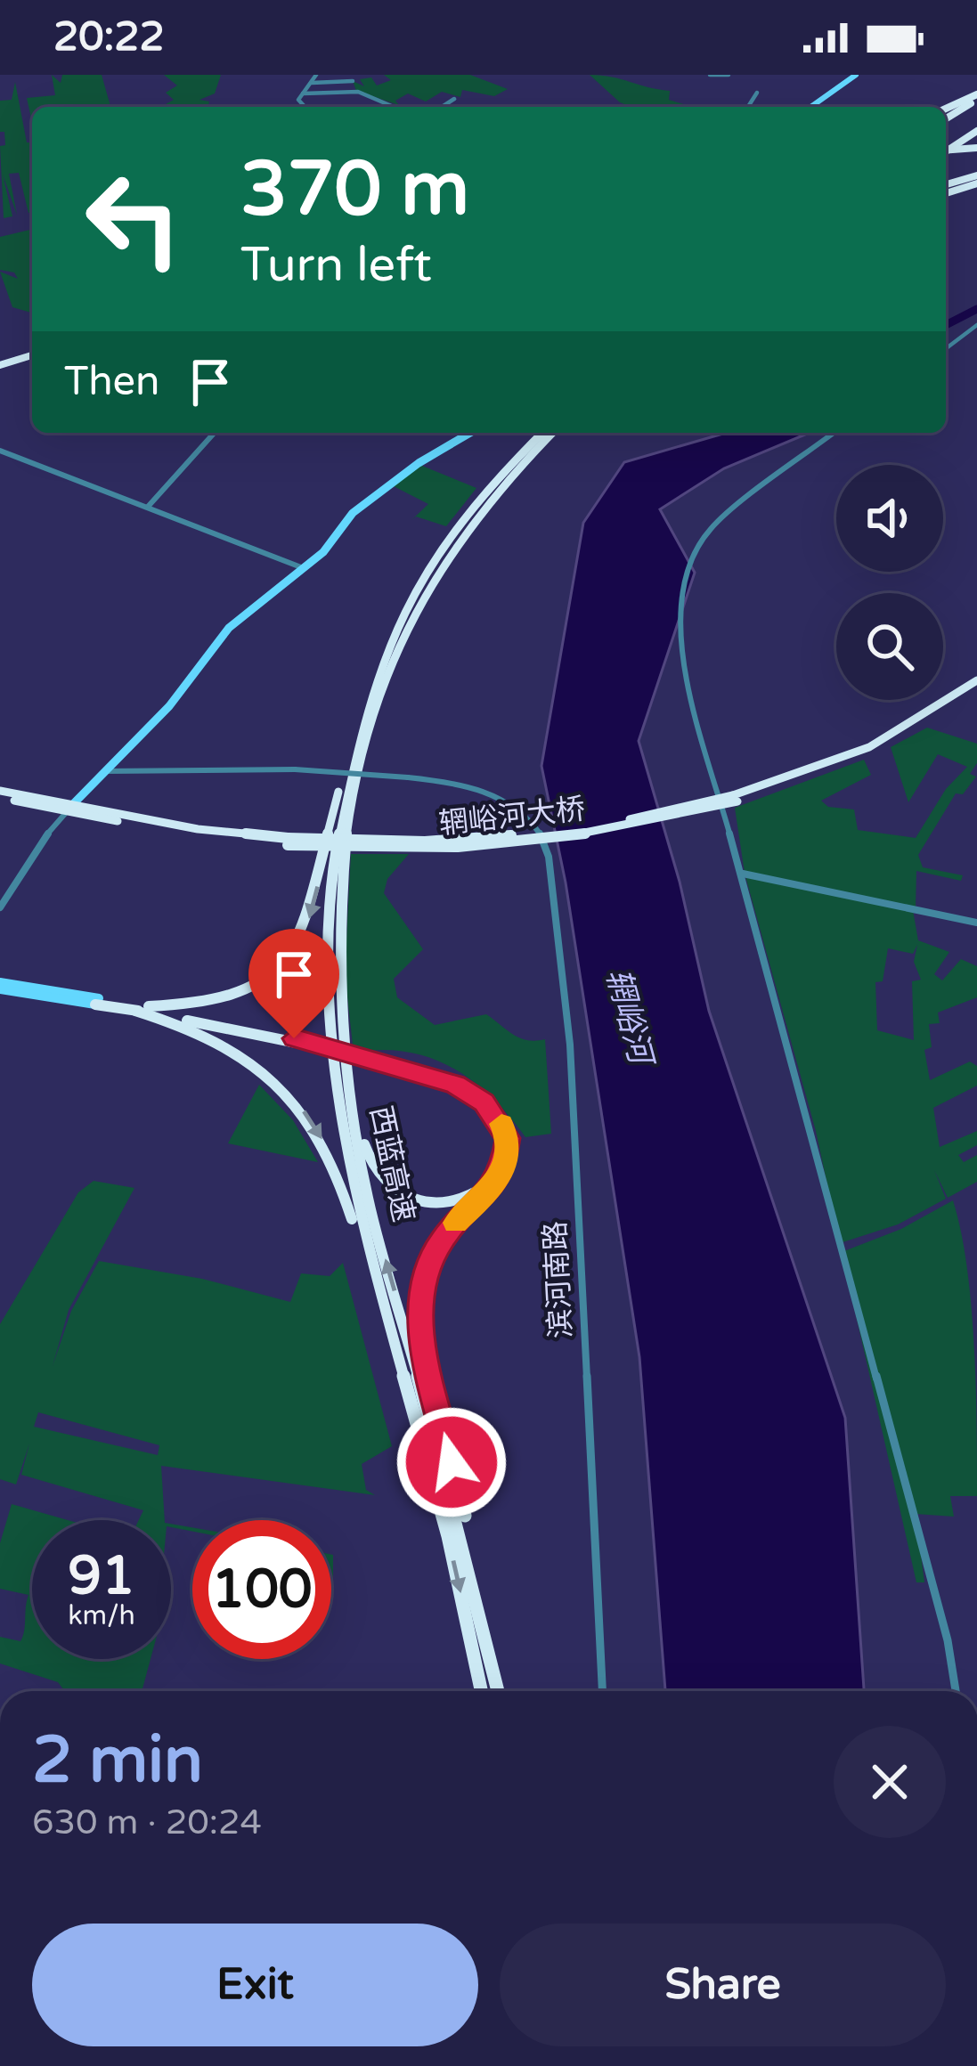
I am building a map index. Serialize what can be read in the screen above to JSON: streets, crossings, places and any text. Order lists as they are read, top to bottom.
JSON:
{
  "streets": {
    "highway": ["辋峪河大桥", "西蓝高速"],
    "street": ["滨河南路"]
  },
  "water": ["辋峪河"],
  "page": {
    "status": "20:22",
    "turn": ["370 m", "Turn left"],
    "then": "Then",
    "speed": "91 km/h",
    "limit": "100",
    "heading": ["2 min", "630 m · 20:24"],
    "buttons": ["Exit", "Share"]
  }
}
